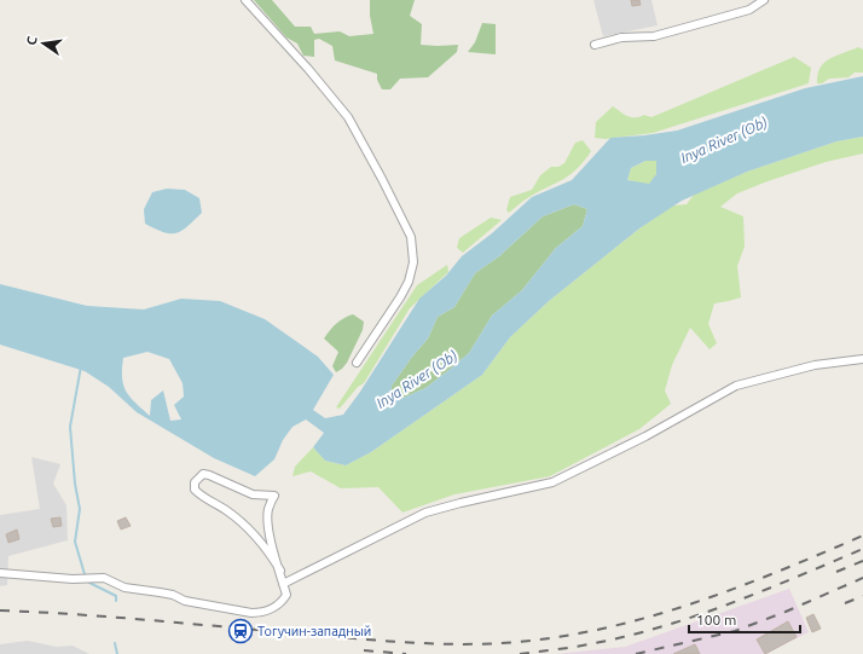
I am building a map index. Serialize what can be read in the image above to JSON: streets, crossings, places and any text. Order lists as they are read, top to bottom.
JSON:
{
  "water": ["Inya River (Ob)"],
  "places": {
    "station": ["Тогучин-западный"]
  },
  "scale_bar": "100 m",
  "north": "left"
}
